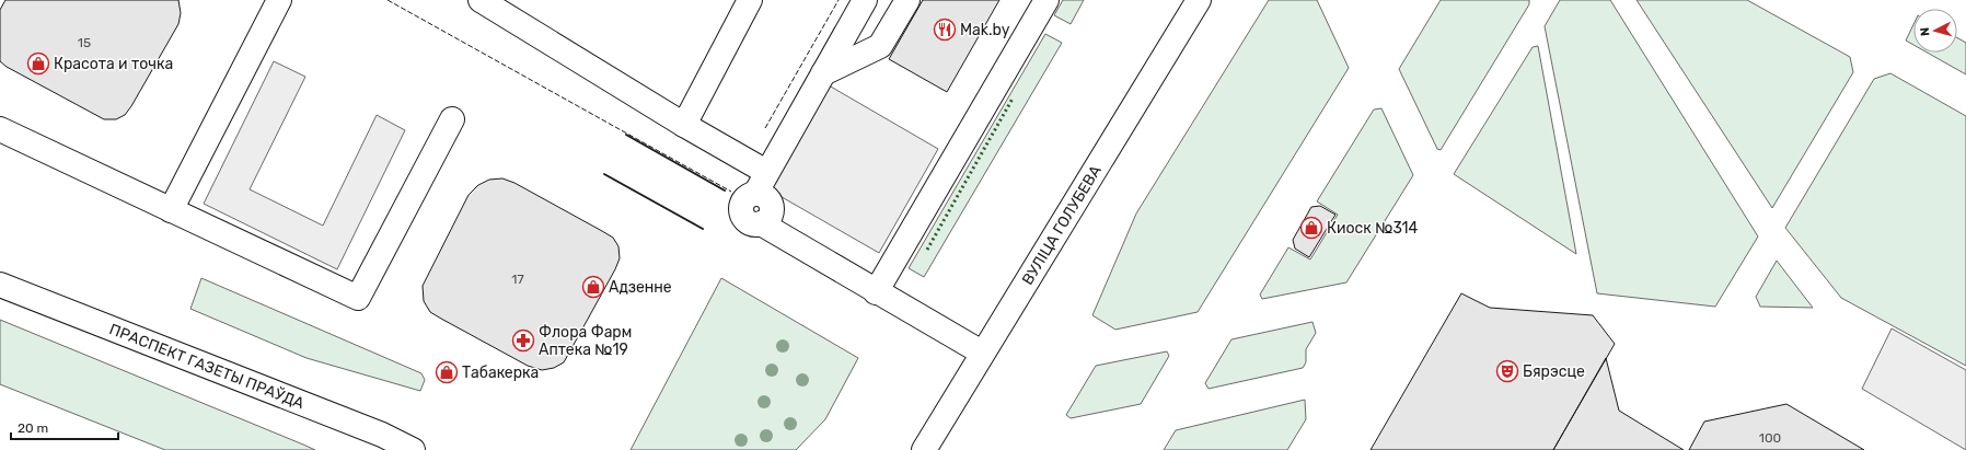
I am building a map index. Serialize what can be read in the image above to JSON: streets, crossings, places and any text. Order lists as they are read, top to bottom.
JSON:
{
  "streets": {
    "main road": ["ВУЛІЦА ГОЛУБЕВА", "ПРАСПЕКТ ГАЗЕТЫ ПРАЎДА"]
  },
  "places": {
    "restaurant": ["Mak.by"],
    "shop": [
      "Красота и точка",
      "Киоск №314",
      "Адзенне",
      "Табакерка"
    ],
    "pharmacy": ["Флора Фарм Аптека №19"],
    "theatre": ["Бярэсце"]
  },
  "house_numbers": ["15", "17", "100"],
  "scale_bar": "20 m",
  "north": "left"
}
